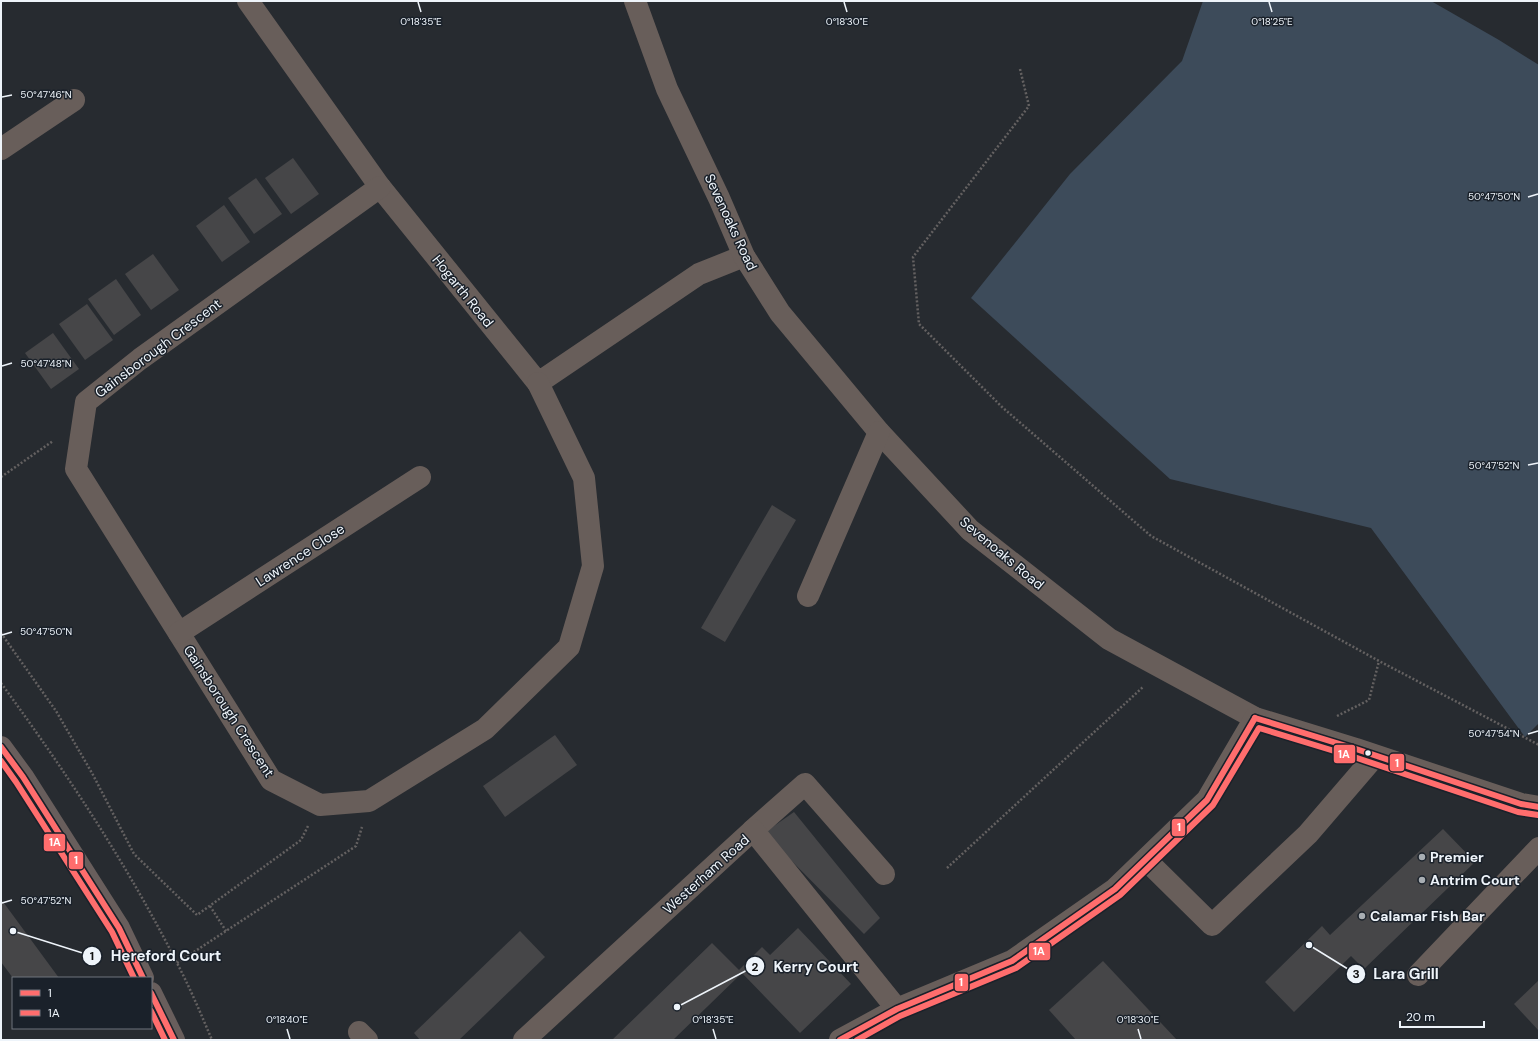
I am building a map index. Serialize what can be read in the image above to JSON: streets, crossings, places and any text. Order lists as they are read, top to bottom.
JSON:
{
  "streets": {
    "street": [
      "Sevenoaks Road",
      "Hogarth Road",
      "Gainsborough Crescent",
      "Lawrence Close",
      "Westerham Road"
    ]
  },
  "crossings": [
    ["Hogarth Road", "Gainsborough Crescent"],
    ["Gainsborough Crescent", "Lawrence Close"]
  ],
  "places": [
    "Premier",
    "Antrim Court",
    "Calamar Fish Bar",
    "Hereford Court",
    "Lara Grill",
    "Kerry Court"
  ],
  "lines": ["transit line 1", "transit line 1A"],
  "legend": ["1", "1A"],
  "scale_bar": "20 m",
  "coordinates": [
    "0°18'35\"E",
    "0°18'30\"E",
    "0°18'25\"E",
    "50°47'46\"N",
    "50°47'50\"N",
    "50°47'48\"N",
    "50°47'52\"N",
    "50°47'54\"N",
    "0°18'40\"E"
  ]
}
